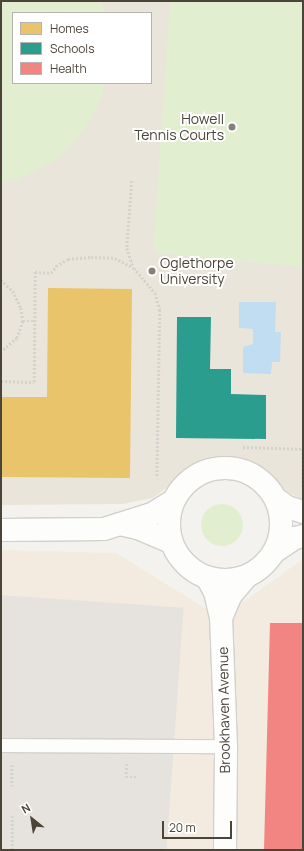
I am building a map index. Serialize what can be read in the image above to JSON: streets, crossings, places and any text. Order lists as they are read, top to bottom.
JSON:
{
  "streets": {
    "street": ["Brookhaven Avenue"]
  },
  "places": ["Howell Tennis Courts", "Oglethorpe University"],
  "legend": ["Homes", "Schools", "Health"],
  "scale_bar": "20 m",
  "north": "top left"
}
